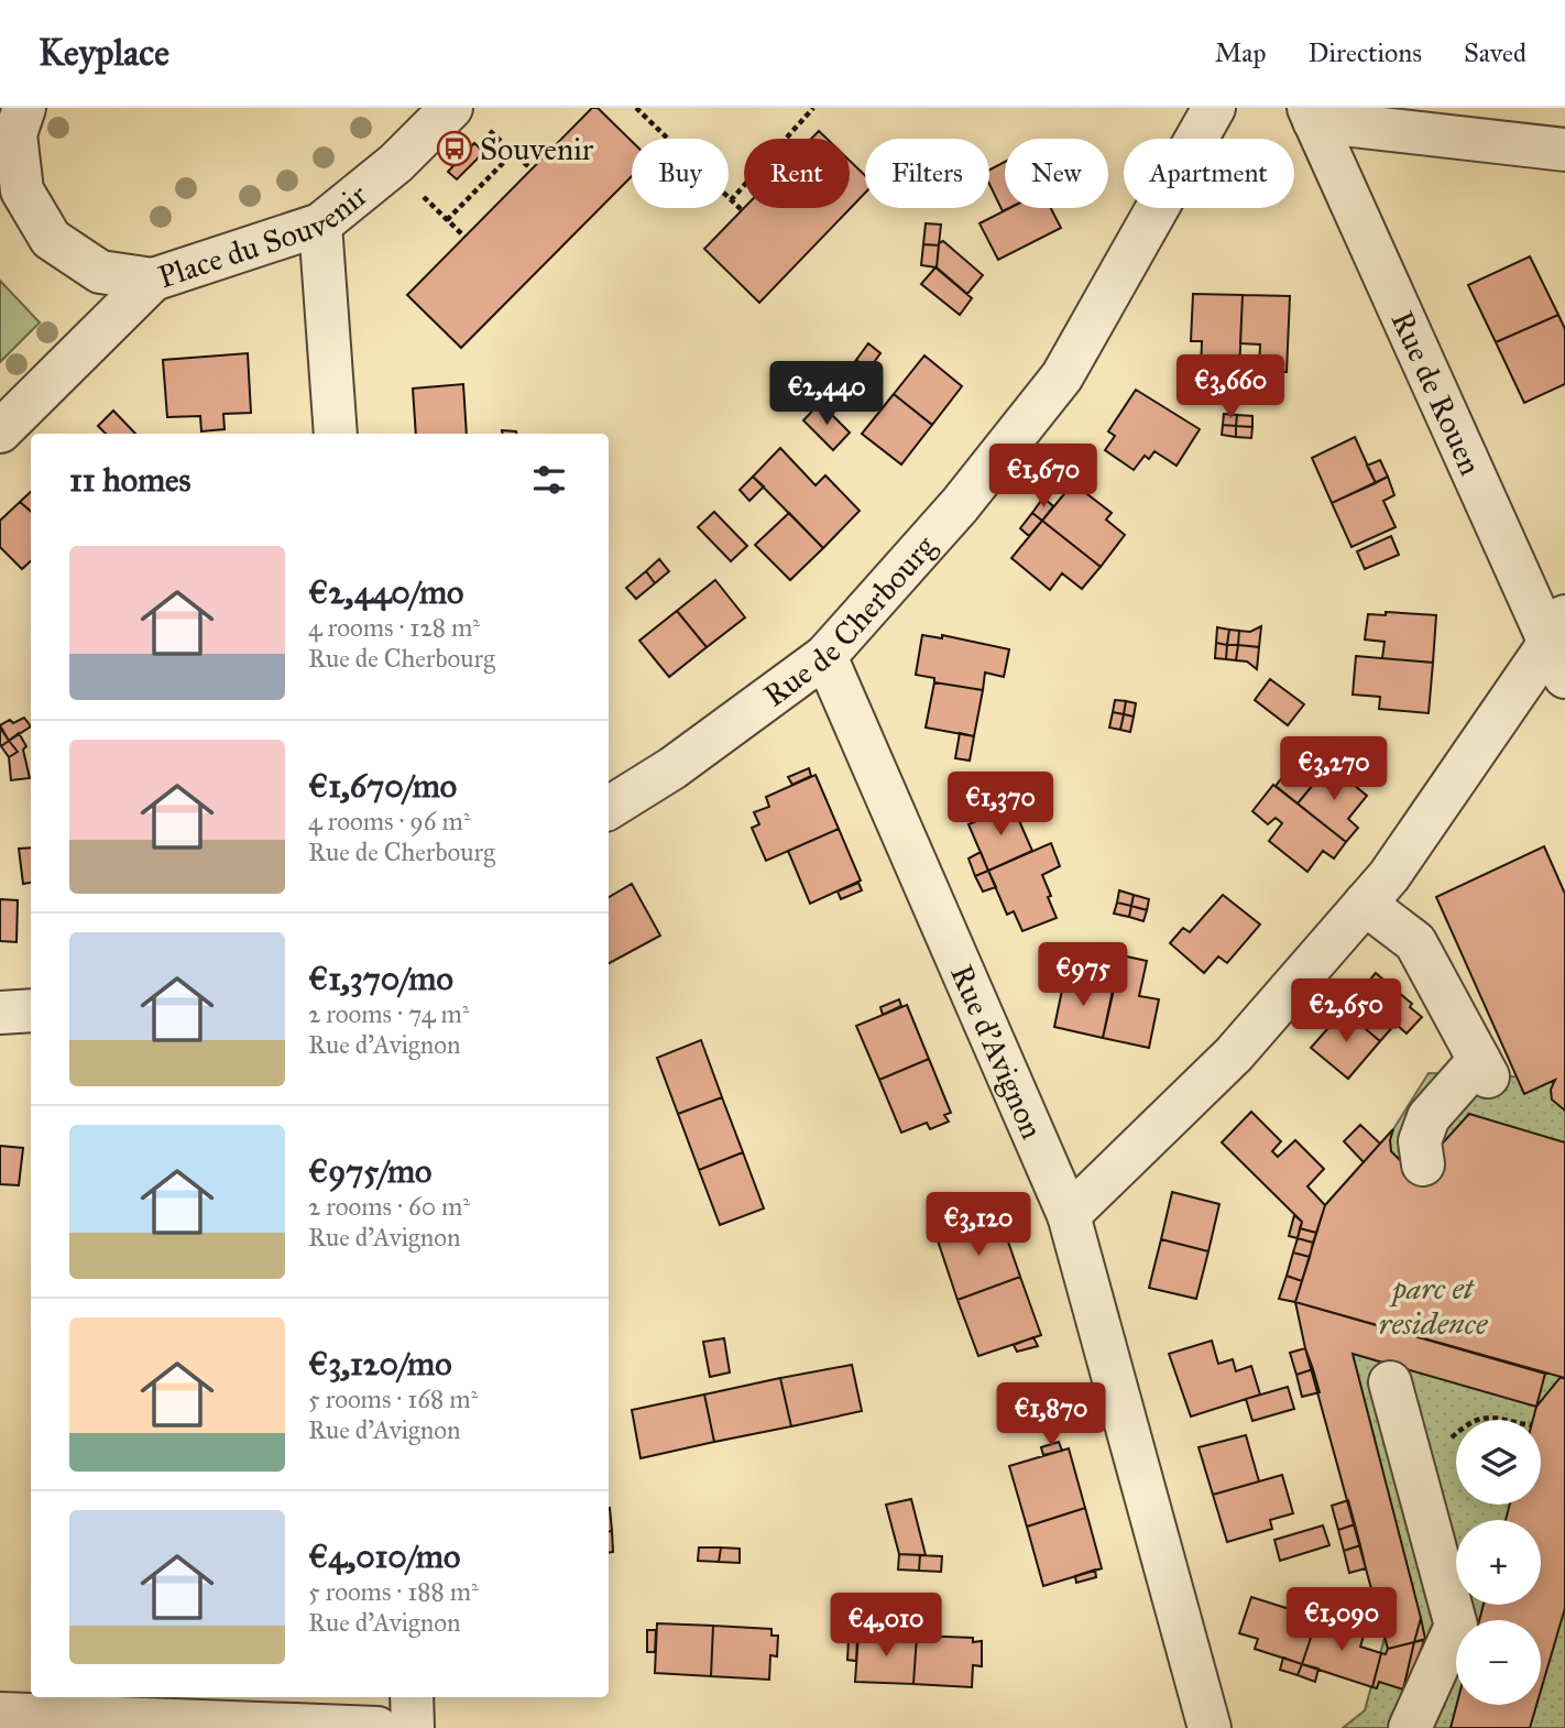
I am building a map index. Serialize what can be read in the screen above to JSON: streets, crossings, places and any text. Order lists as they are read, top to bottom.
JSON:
{
  "streets": {
    "street": [
      "Place du Souvenir",
      "Rue de Rouen",
      "Rue de Cherbourg",
      "Rue d'Avignon"
    ]
  },
  "crossings": [
    ["Rue de Cherbourg", "Rue d'Avignon"]
  ],
  "parks": ["parc et residence"],
  "places": {
    "bus stop": ["Souvenir"]
  },
  "page": {
    "header": "Keyplace",
    "nav": ["Map", "Directions", "Saved"],
    "chip": [
      "Buy",
      "Rent",
      "Filters",
      "New",
      "Apartment"
    ],
    "price": [
      "€3,660",
      "€2,440",
      "€1,670",
      "€3,270",
      "€1,370",
      "€975",
      "€2,650",
      "€3,120",
      "€1,870",
      "€1,090",
      "€4,010"
    ],
    "heading": "11 homes",
    "list": [
      {
        "name": "€2,440/mo",
        "note": "4 rooms · 128 m² · Rue de Cherbourg"
      },
      {
        "name": "€1,670/mo",
        "note": "4 rooms · 96 m² · Rue de Cherbourg"
      },
      {
        "name": "€1,370/mo",
        "note": "2 rooms · 74 m² · Rue d'Avignon"
      },
      {
        "name": "€975/mo",
        "note": "2 rooms · 60 m² · Rue d'Avignon"
      },
      {
        "name": "€3,120/mo",
        "note": "5 rooms · 168 m² · Rue d'Avignon"
      },
      {
        "name": "€4,010/mo",
        "note": "5 rooms · 188 m² · Rue d'Avignon"
      }
    ],
    "map_buttons": ["+", "−"]
  }
}
